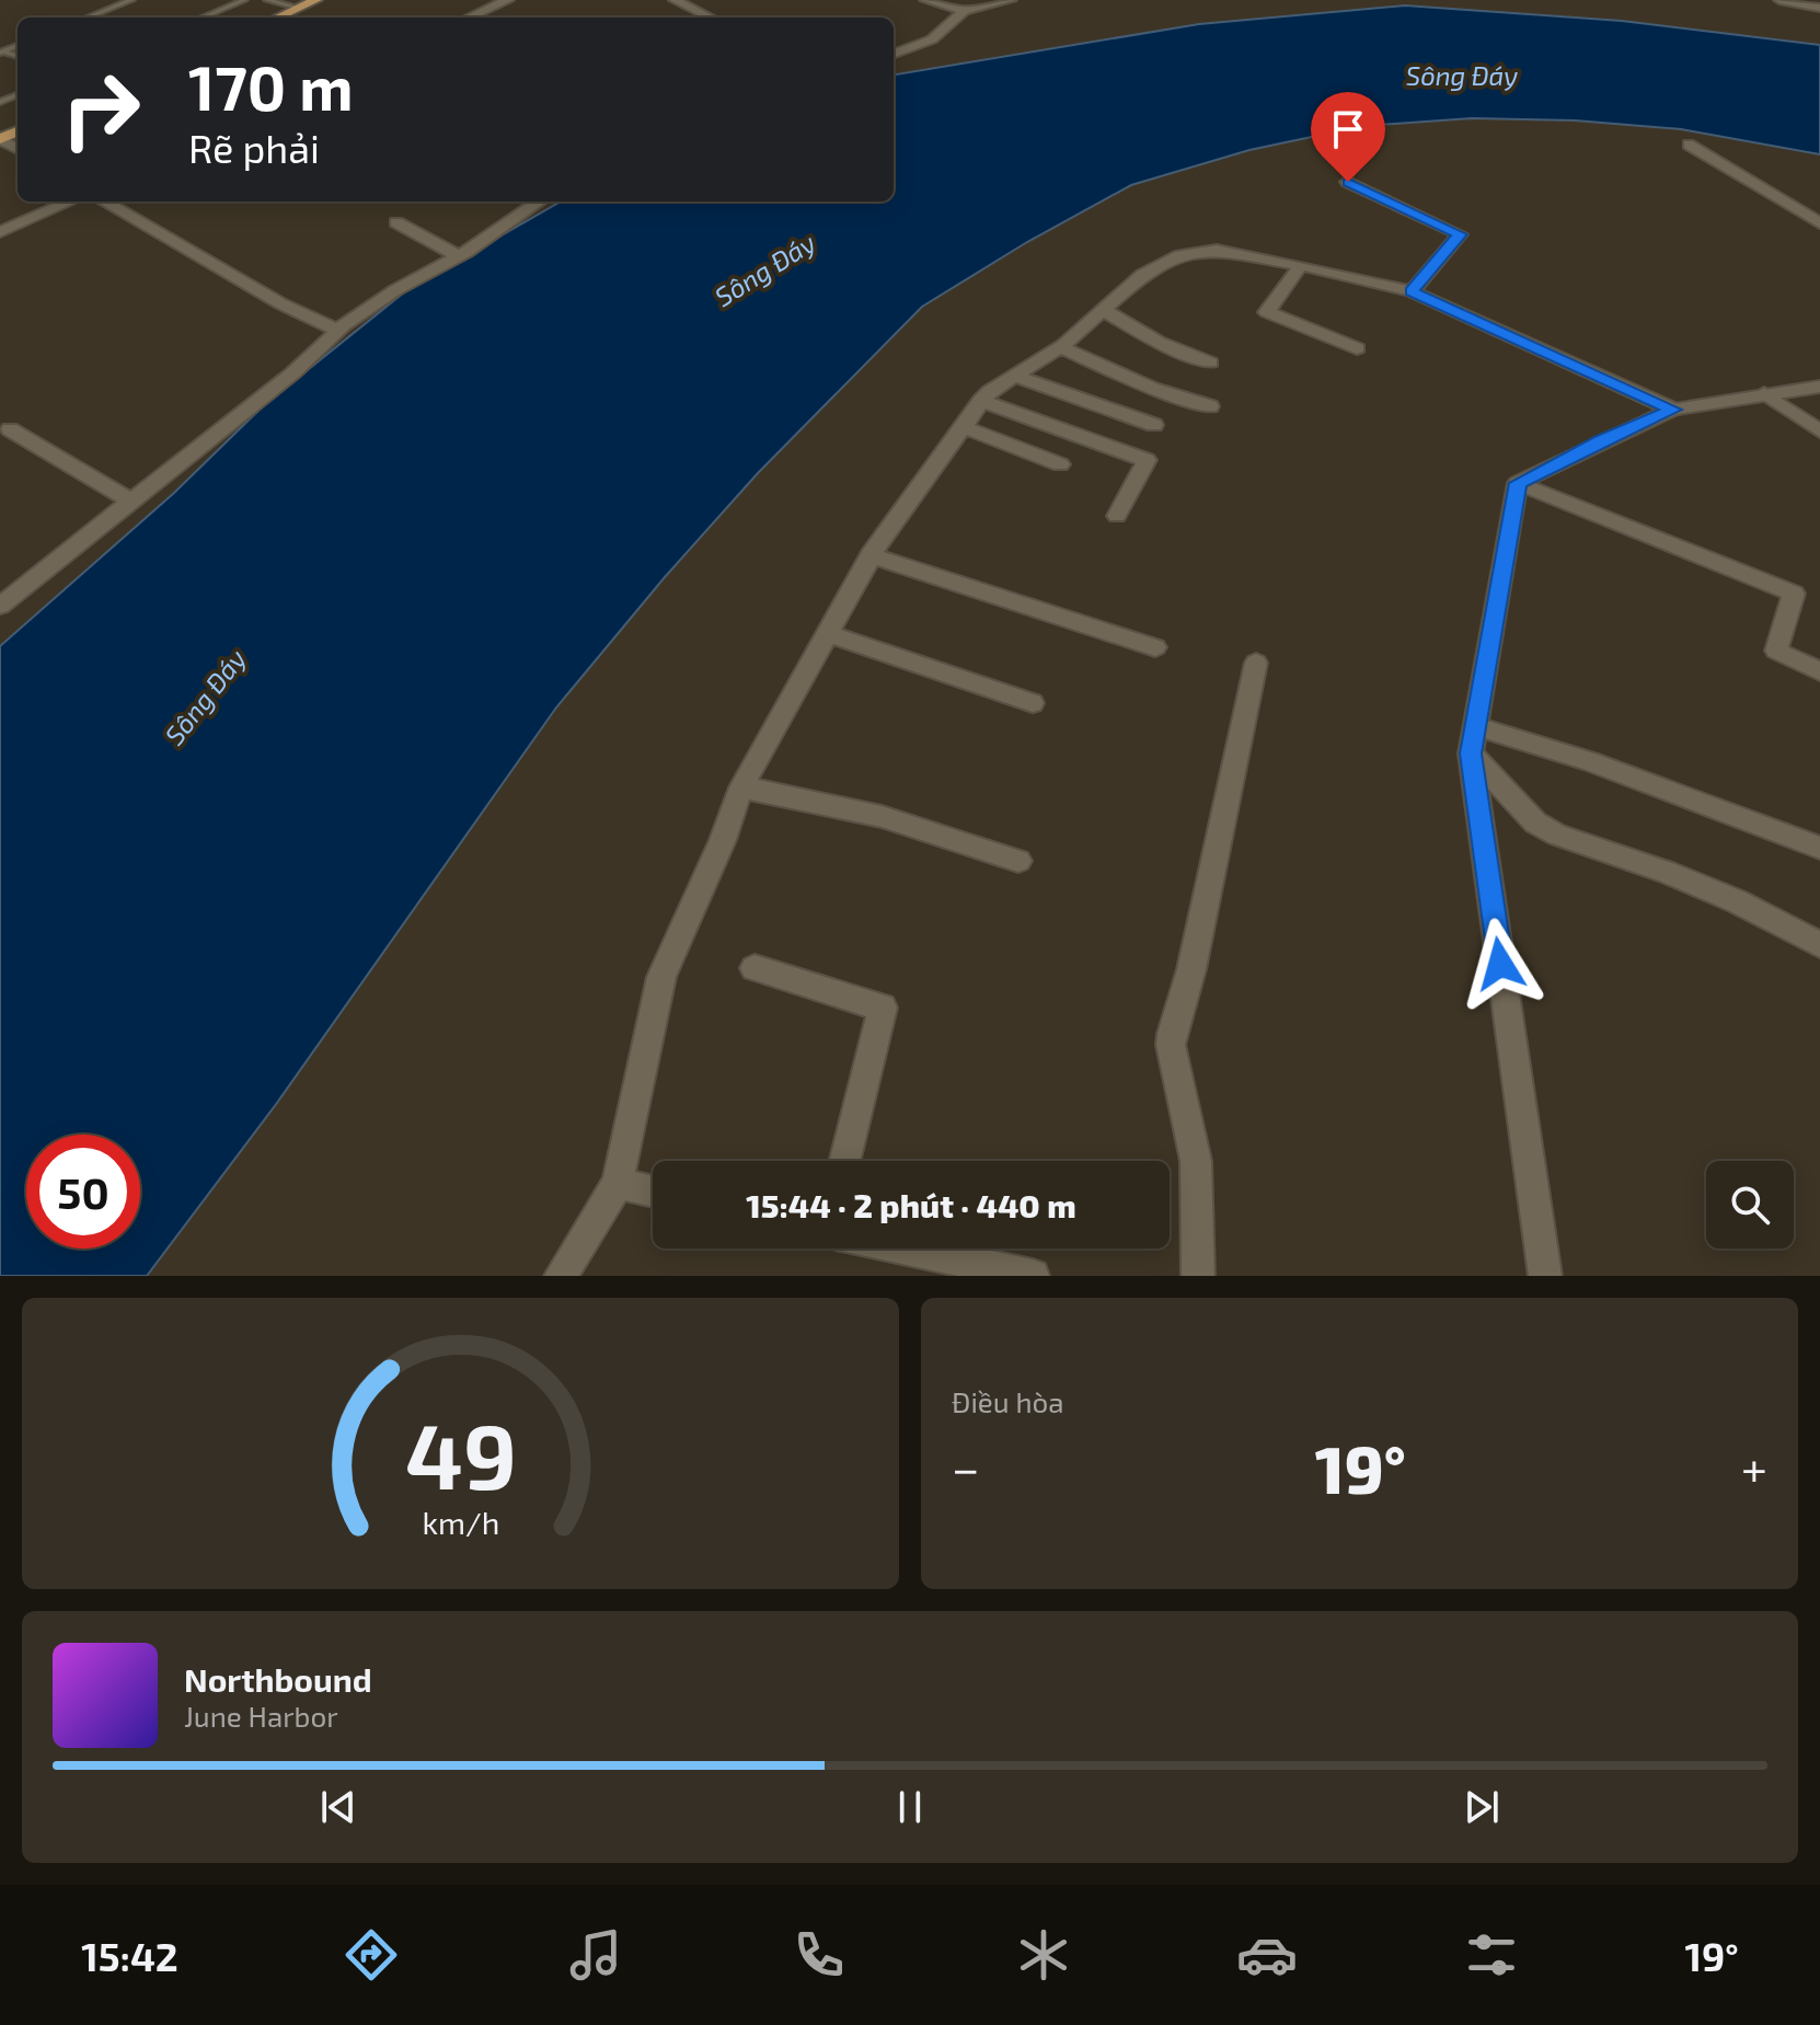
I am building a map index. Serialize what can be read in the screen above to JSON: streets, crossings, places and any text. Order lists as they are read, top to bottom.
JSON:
{
  "water": ["Sông Đáy"],
  "page": {
    "turn": ["170 m", "Rẽ phải"],
    "limit": "50",
    "trip": "15:44 · 2 phút · 440 m",
    "tile": "Điều hòa",
    "heat": ["−", "19°", "+"],
    "song": ["Northbound", "June Harbor"],
    "tabs": ["15:42", "19°"],
    "gauge": ["49", "km/h"]
  }
}
